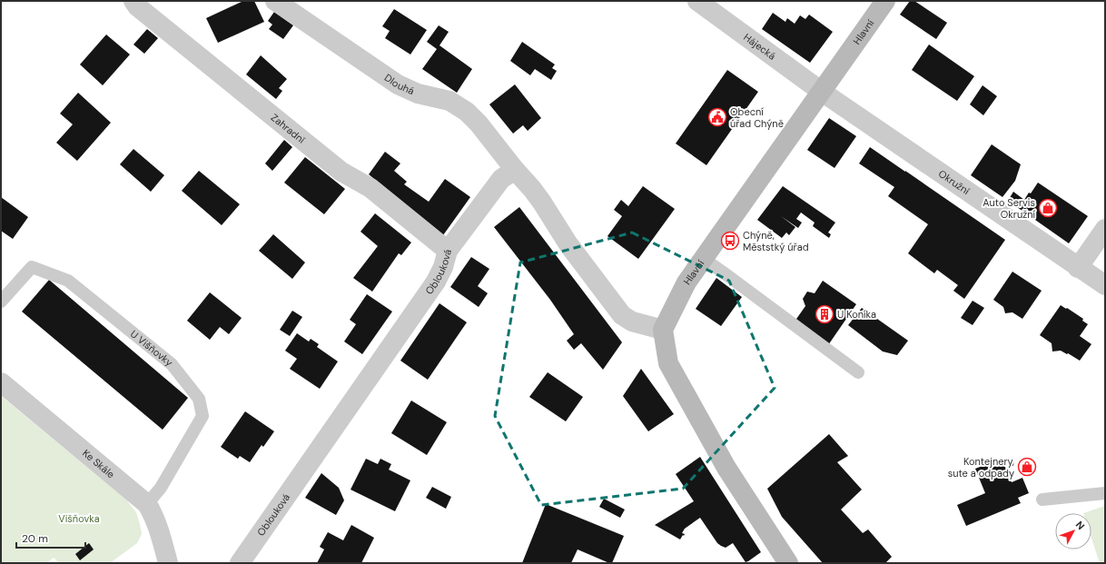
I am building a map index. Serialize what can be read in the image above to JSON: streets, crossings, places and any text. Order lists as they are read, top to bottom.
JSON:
{
  "streets": {
    "street": [
      "Hlavní",
      "Hájecká",
      "Dlouhá",
      "Zahradní",
      "Okružní",
      "Oblouková",
      "Ke Skále"
    ],
    "lane": ["U Višňovky"]
  },
  "crossings": [
    ["Hlavní", "Hájecká"],
    ["Hlavní", "Okružní"],
    ["Hájecká", "Okružní"],
    ["Dlouhá", "Oblouková"],
    ["Zahradní", "Oblouková"],
    ["U Višňovky", "Ke Skále"]
  ],
  "parks": ["Višňovka"],
  "places": {
    "public building": ["Obecní úřad Chýně"],
    "shop": ["Auto Servis Okružní", "Kontejnery, sute a odpady"],
    "bus stop": ["Chýně, Měststký úřad"],
    "building": ["U Koníka"]
  },
  "scale_bar": "20 m",
  "north": "top right"
}
